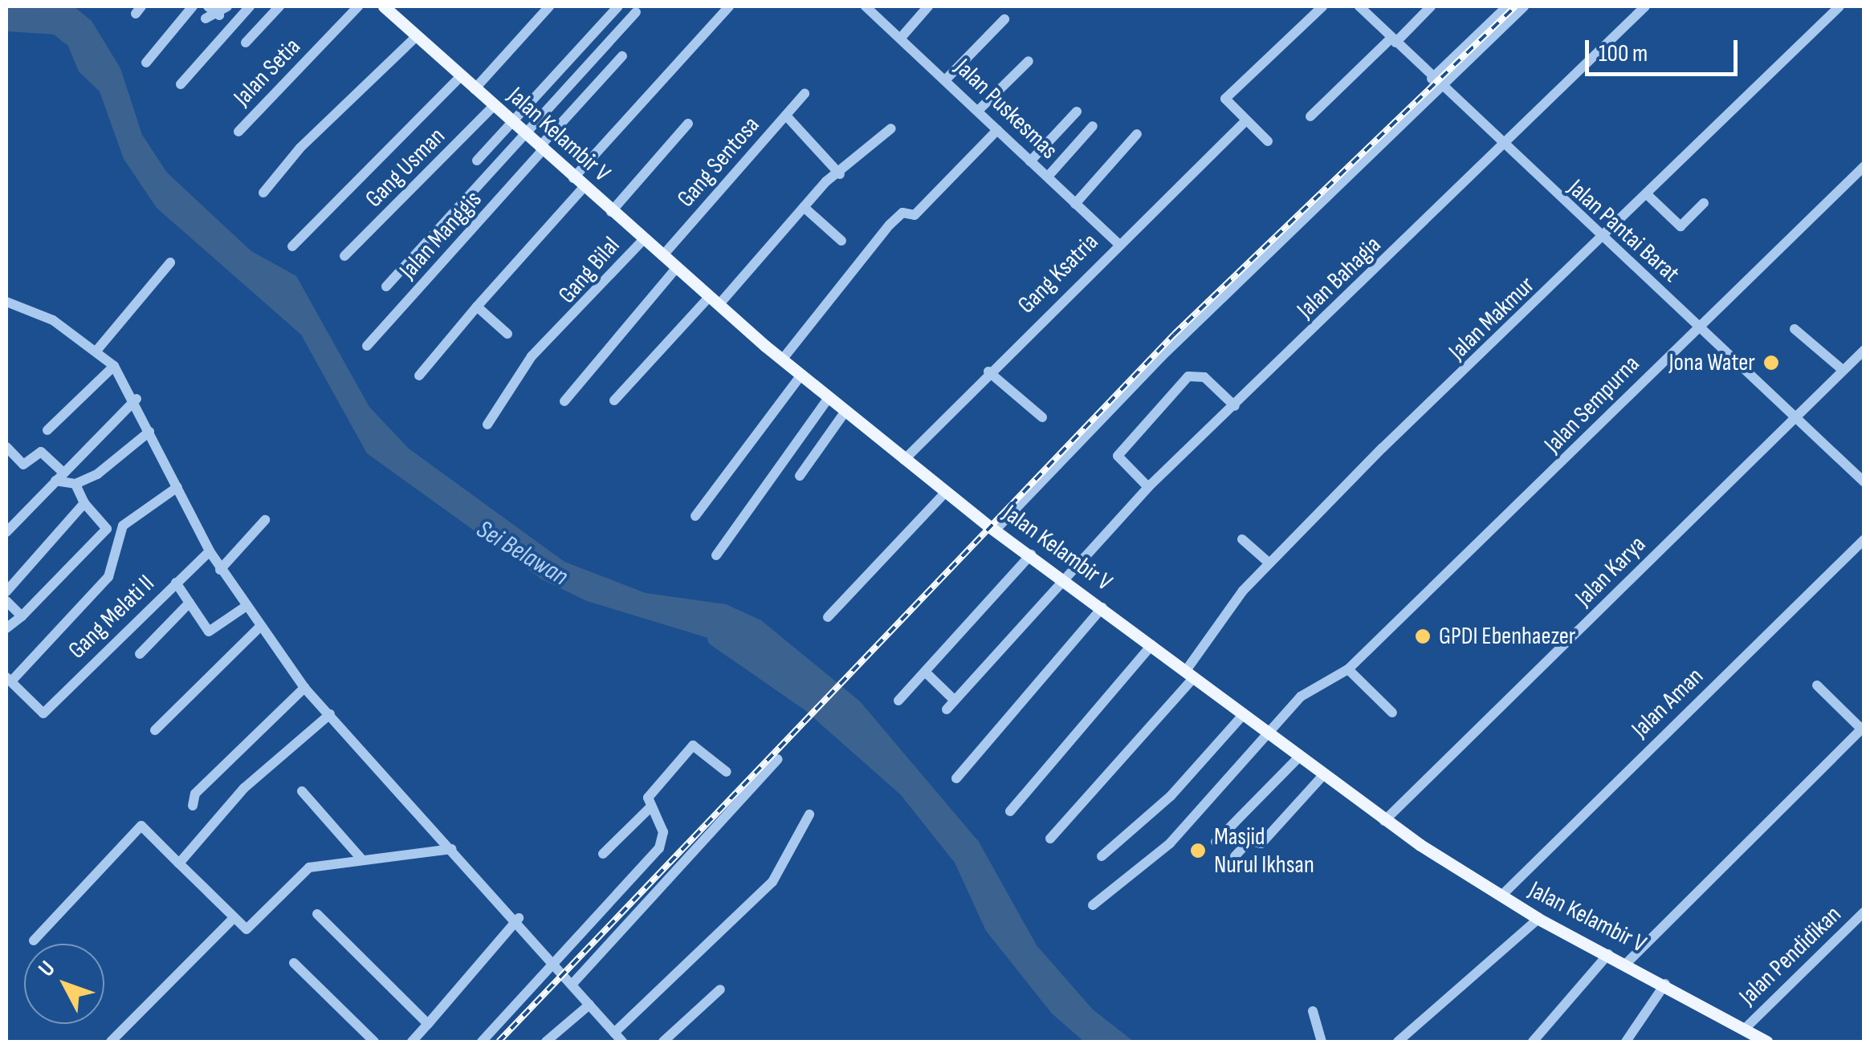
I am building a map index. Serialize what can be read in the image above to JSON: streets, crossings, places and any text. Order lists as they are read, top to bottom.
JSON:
{
  "streets": {
    "main road": ["Jalan Kelambir V"],
    "street": [
      "Jalan Setia",
      "Jalan Puskesmas",
      "Gang Sentosa",
      "Gang Usman",
      "Jalan Pantai Barat",
      "Jalan Manggis",
      "Gang Bilal",
      "Gang Ksatria",
      "Jalan Bahagia",
      "Jalan Makmur",
      "Jalan Sempurna",
      "Jalan Karya",
      "Gang Melati II",
      "Jalan Aman",
      "Jalan Pendidikan"
    ]
  },
  "crossings": [
    ["Jalan Puskesmas", "Gang Ksatria"],
    ["Jalan Kelambir V", "Gang Sentosa"],
    ["Jalan Kelambir V", "Gang Usman"],
    ["Jalan Kelambir V", "Jalan Manggis"],
    ["Jalan Kelambir V", "Gang Bilal"],
    ["Jalan Kelambir V", "Gang Ksatria"],
    ["Jalan Kelambir V", "Jalan Bahagia"],
    ["Jalan Kelambir V", "Jalan Makmur"],
    ["Jalan Kelambir V", "Jalan Sempurna"],
    ["Jalan Kelambir V", "Jalan Karya"],
    ["Jalan Kelambir V", "Jalan Aman"],
    ["Jalan Kelambir V", "Jalan Pendidikan"],
    ["Jalan Pantai Barat", "Jalan Bahagia"],
    ["Jalan Pantai Barat", "Jalan Makmur"],
    ["Jalan Pantai Barat", "Jalan Sempurna"],
    ["Jalan Pantai Barat", "Jalan Karya"]
  ],
  "water": ["Sei Belawan"],
  "places": ["Jona Water", "GPDI Ebenhaezer", "Masjid Nurul Ikhsan"],
  "scale_bar": "100 m",
  "north": "top left"
}
